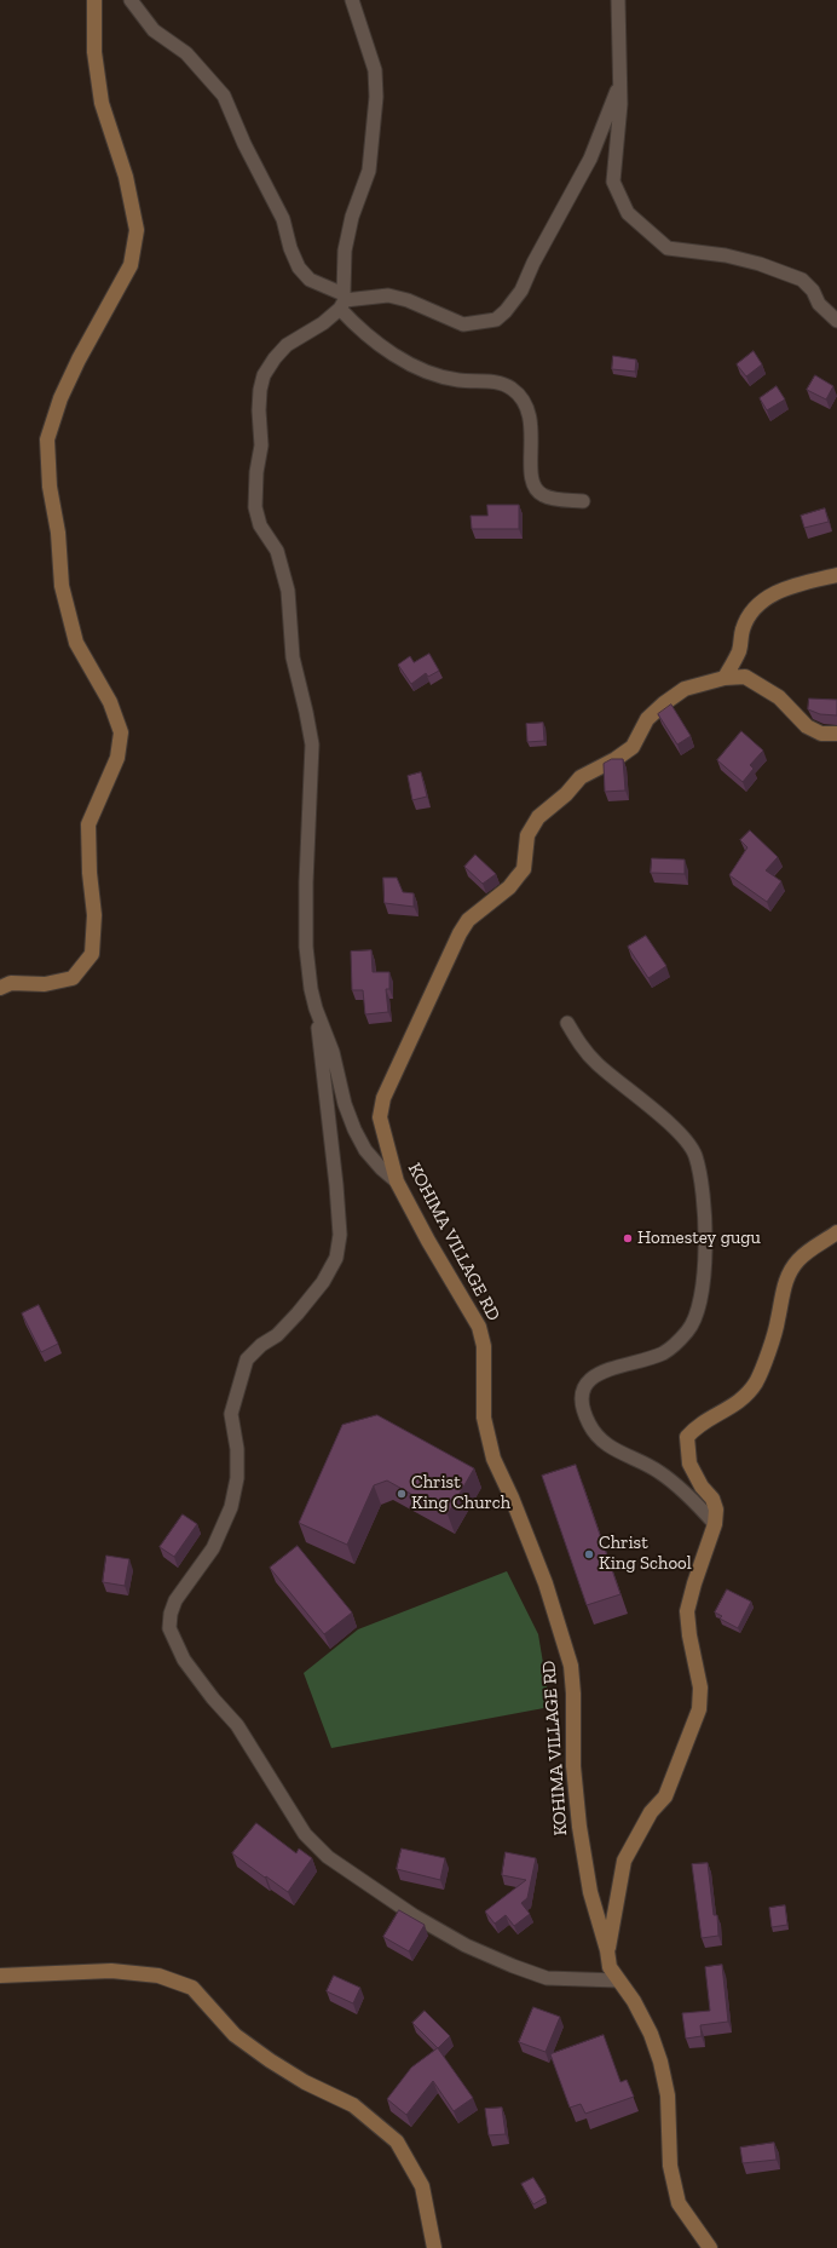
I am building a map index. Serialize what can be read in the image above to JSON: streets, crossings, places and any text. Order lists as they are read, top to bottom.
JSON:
{
  "streets": {
    "main road": ["KOHIMA VILLAGE RD"]
  },
  "places": ["Homestey gugu", "Christ King Church", "Christ King School"]
}
